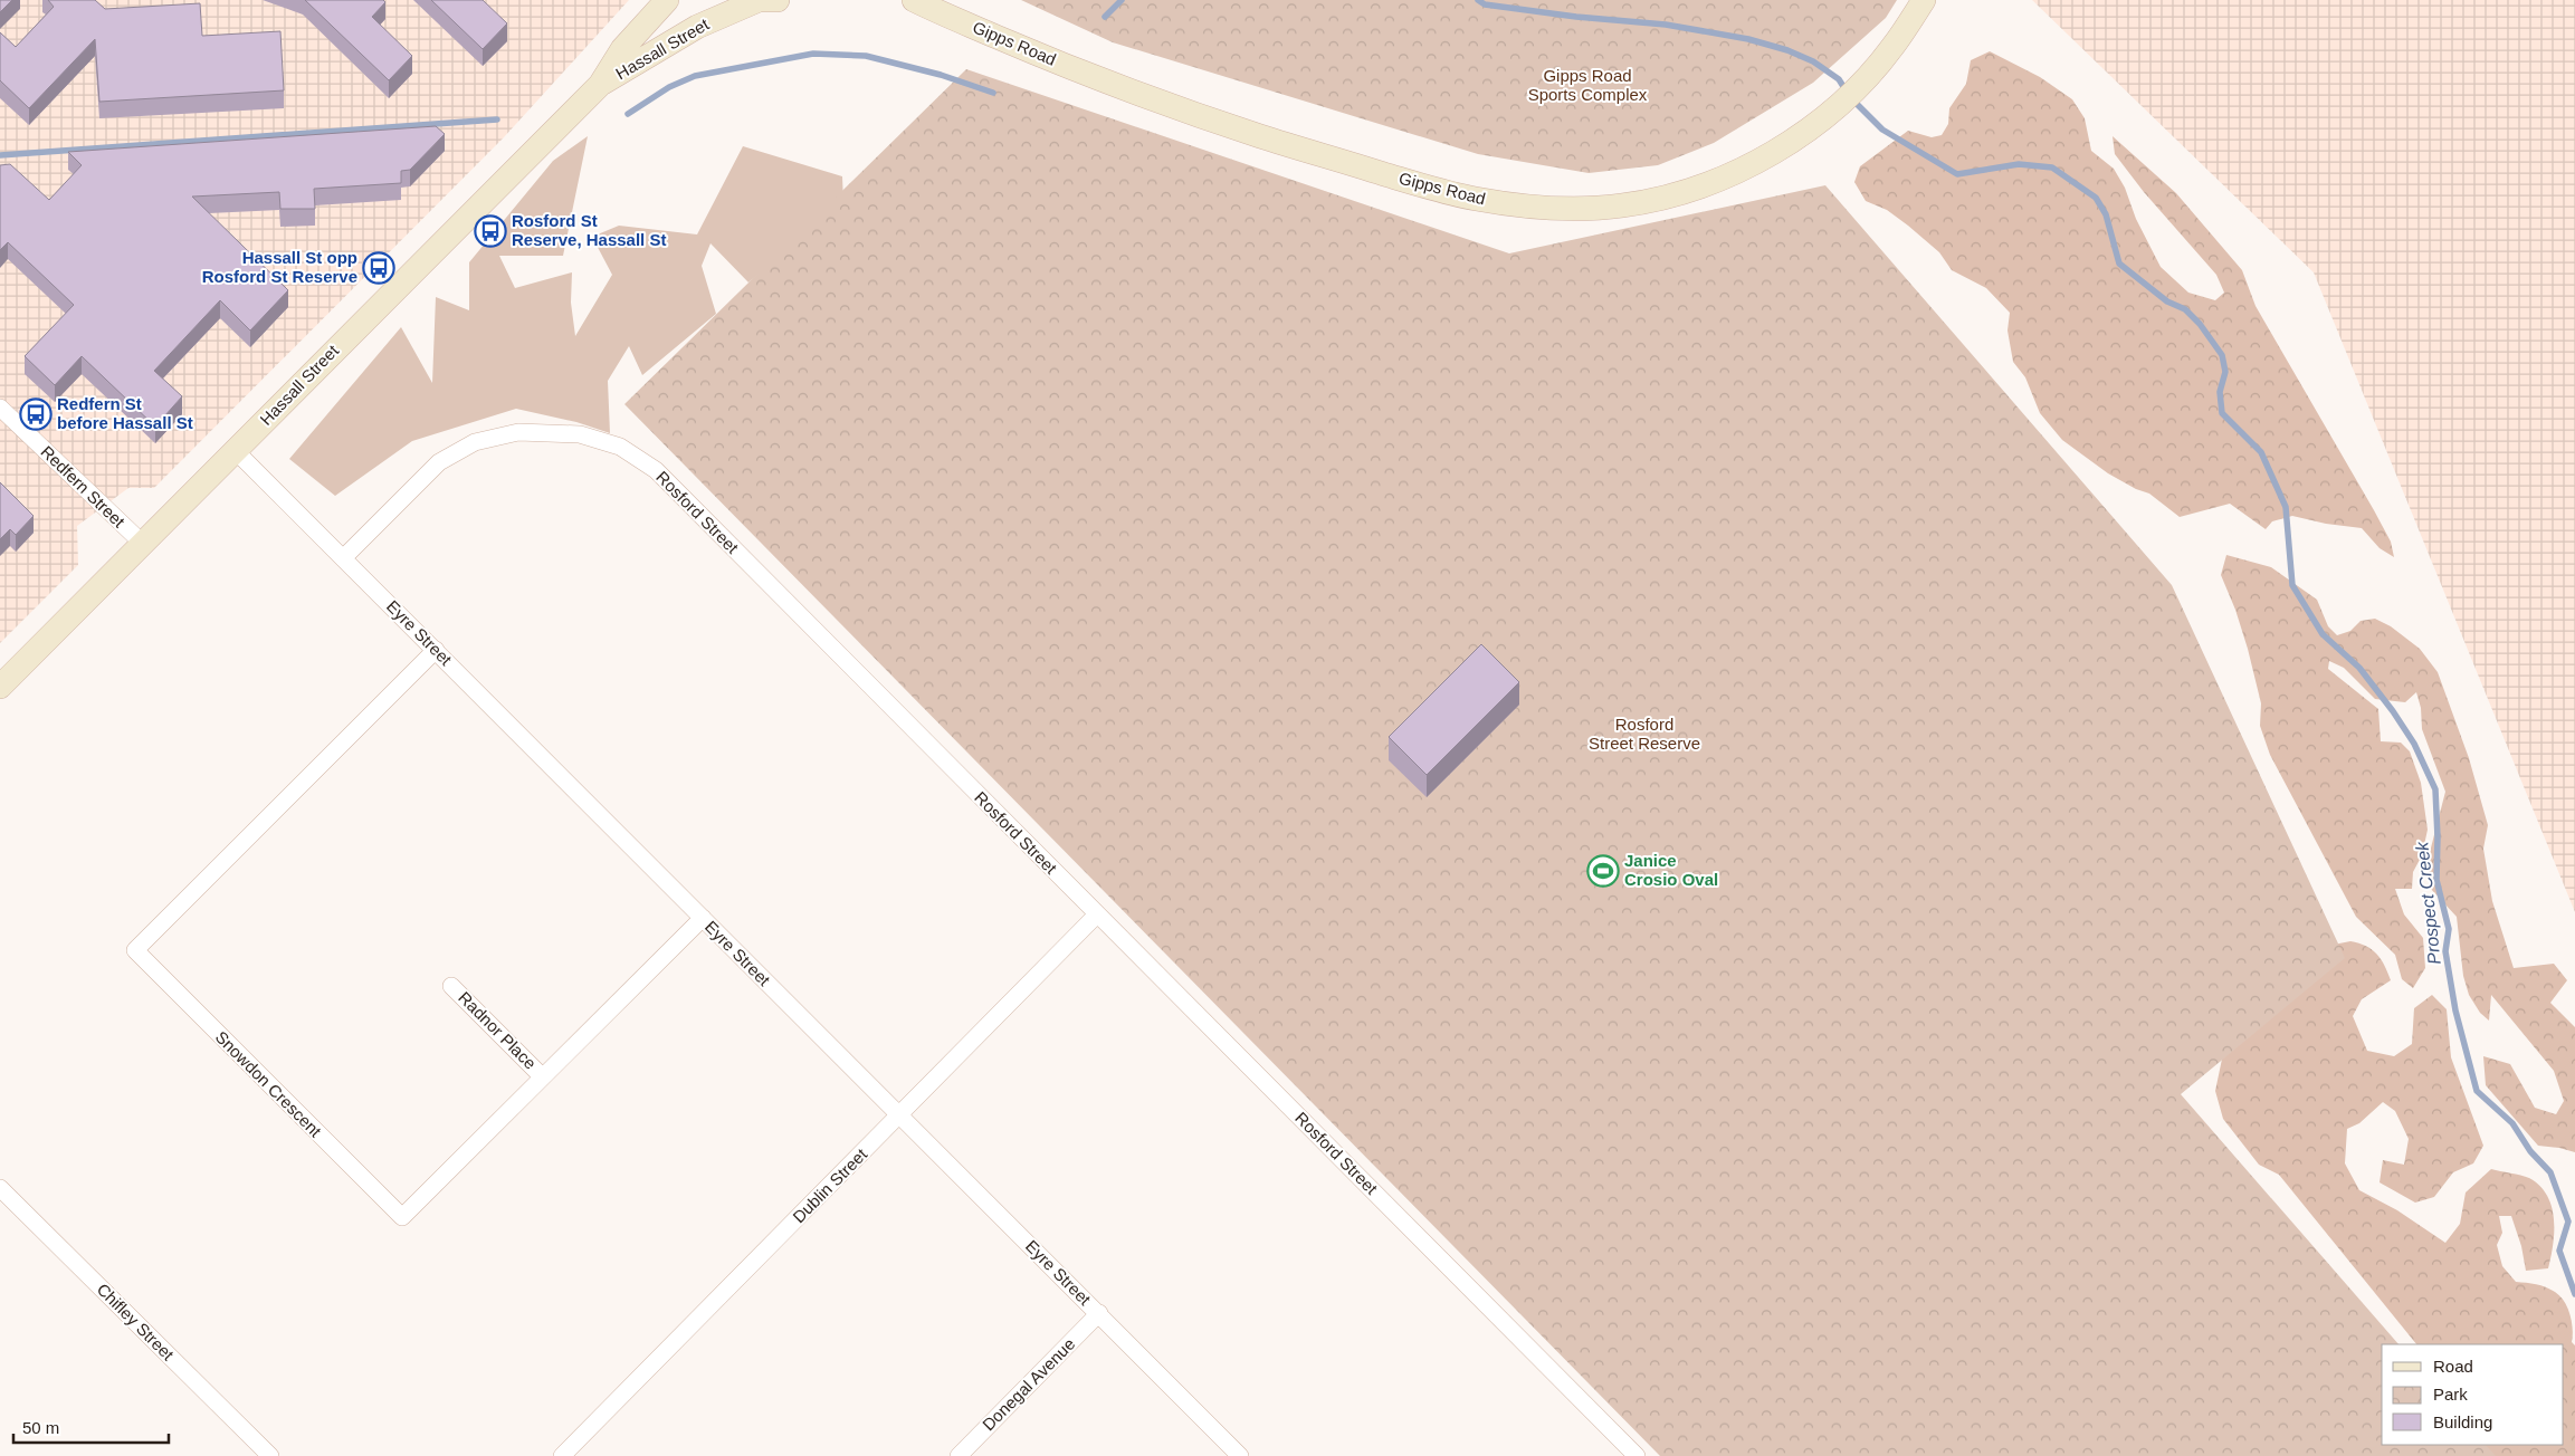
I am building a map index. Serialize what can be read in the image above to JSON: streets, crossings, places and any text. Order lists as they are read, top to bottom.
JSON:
{
  "streets": {
    "main road": ["Gipps Road", "Hassall Street"],
    "street": [
      "Redfern Street",
      "Rosford Street",
      "Eyre Street",
      "Radnor Place",
      "Snowdon Crescent",
      "Dublin Street",
      "Chifley Street",
      "Donegal Avenue"
    ]
  },
  "crossings": [
    ["Hassall Street", "Redfern Street"],
    ["Hassall Street", "Eyre Street"],
    ["Rosford Street", "Eyre Street"],
    ["Rosford Street", "Dublin Street"],
    ["Eyre Street", "Snowdon Crescent"],
    ["Eyre Street", "Dublin Street"],
    ["Eyre Street", "Donegal Avenue"],
    ["Radnor Place", "Snowdon Crescent"]
  ],
  "water": ["Prospect Creek"],
  "parks": ["Gipps Road Sports Complex", "Rosford Street Reserve"],
  "places": {
    "bus stop": ["Rosford St Reserve, Hassall St", "Hassall St opp Rosford St Reserve", "Redfern St before Hassall St"],
    "sports": ["Janice Crosio Oval"]
  },
  "legend": ["Road", "Park", "Building"],
  "scale_bar": "50 m"
}
